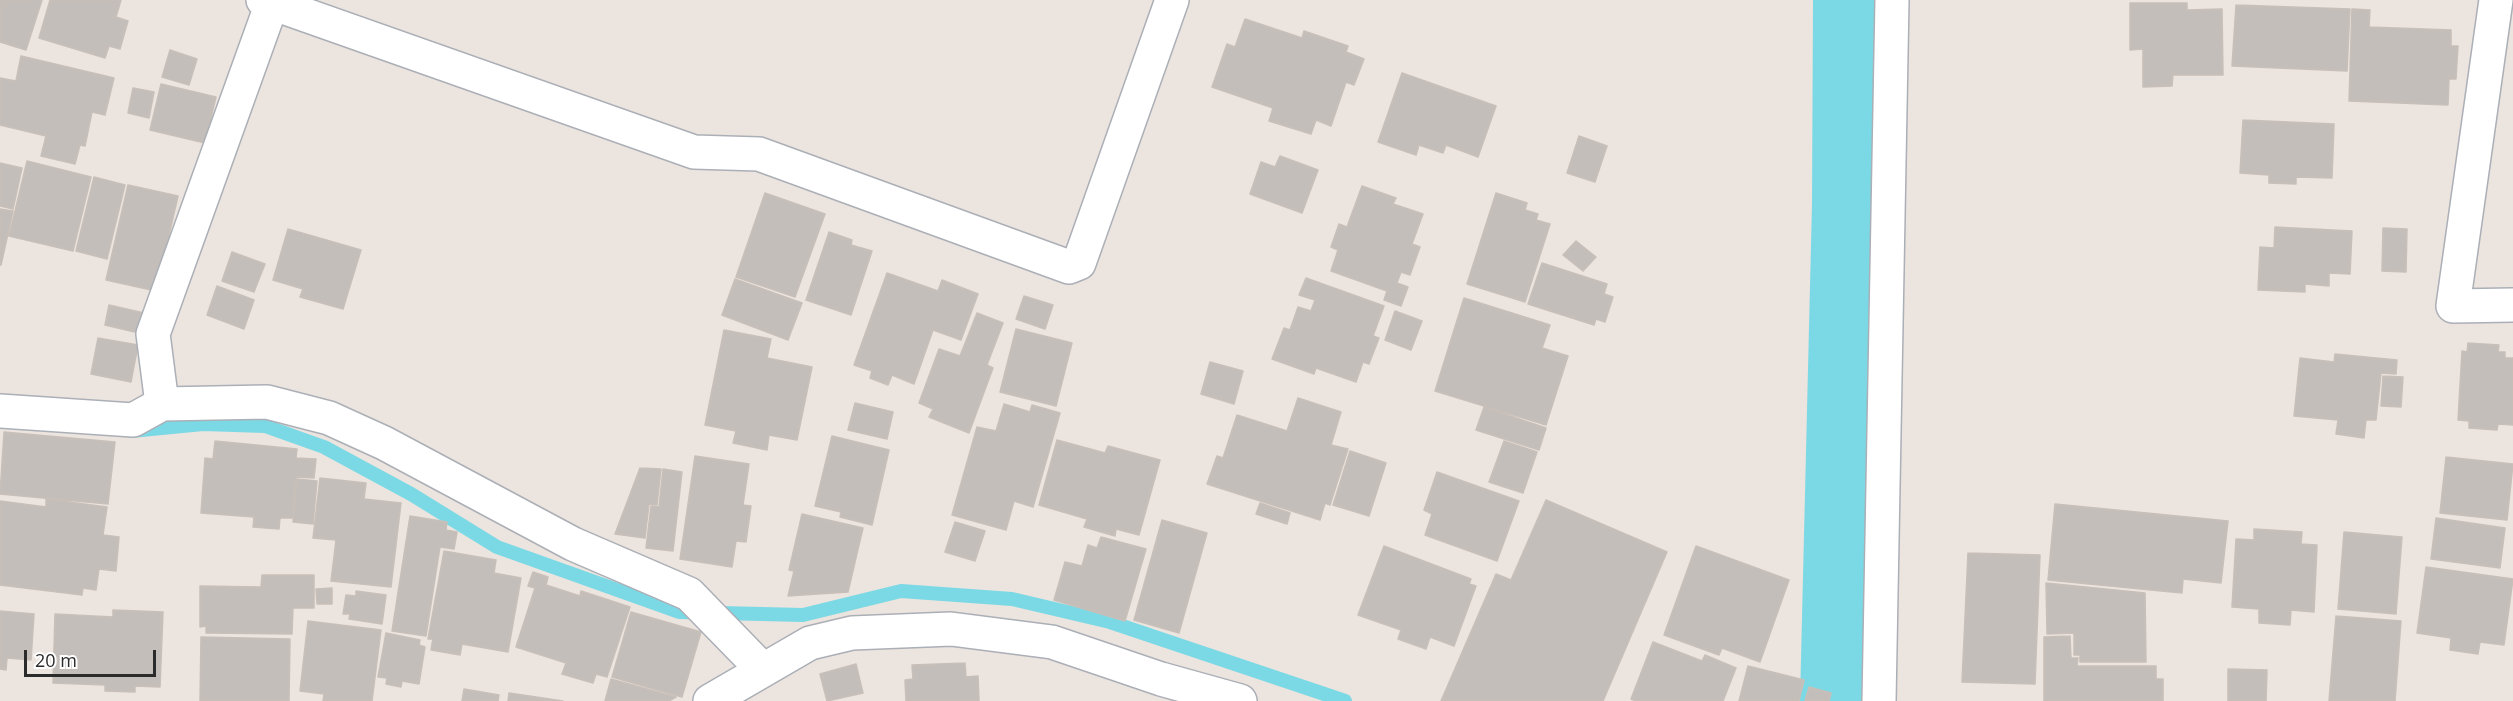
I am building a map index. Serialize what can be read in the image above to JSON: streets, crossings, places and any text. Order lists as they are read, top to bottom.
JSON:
{
  "scale_bar": "20 m"
}
